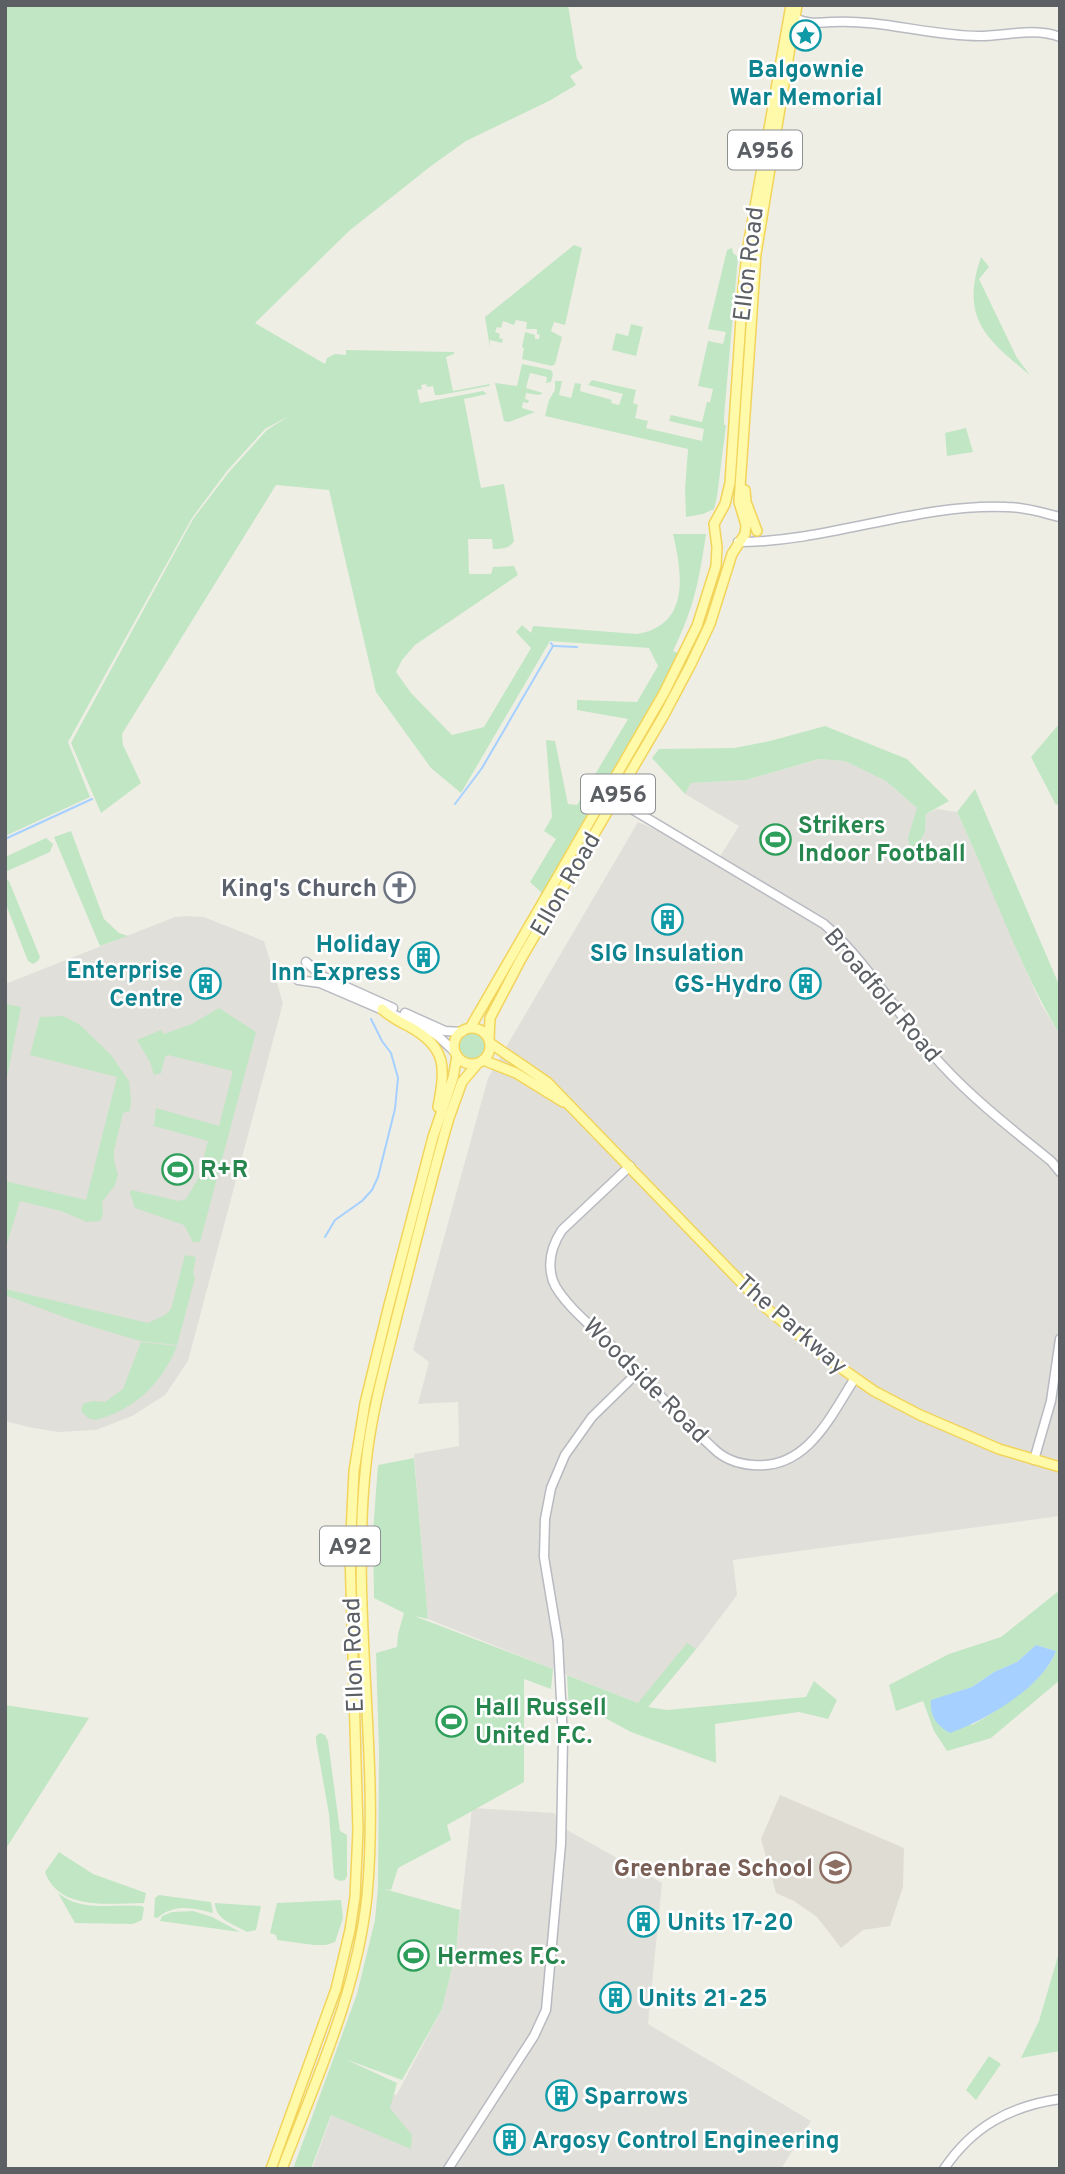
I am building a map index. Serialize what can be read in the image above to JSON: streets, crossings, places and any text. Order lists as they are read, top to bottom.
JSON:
{
  "streets": {
    "main road": [
      "A956",
      "Ellon Road",
      "The Parkway",
      "A92"
    ],
    "street": ["Broadfold Road", "Woodside Road"]
  },
  "crossings": [
    ["A956", "Ellon Road"],
    ["Ellon Road", "Broadfold Road"],
    ["Ellon Road", "The Parkway"],
    ["Ellon Road", "A92"],
    ["The Parkway", "Woodside Road"],
    ["The Parkway", "A92"]
  ],
  "places": {
    "place": ["Balgownie War Memorial"],
    "sports": [
      "Strikers Indoor Football",
      "R+R",
      "Hall Russell United F.C.",
      "Hermes F.C."
    ],
    "church": ["King's Church"],
    "building": [
      "SIG Insulation",
      "Holiday Inn Express",
      "Enterprise Centre",
      "GS-Hydro",
      "Units 17-20",
      "Units 21-25",
      "Sparrows",
      "Argosy Control Engineering"
    ],
    "school or university": ["Greenbrae School"]
  }
}
